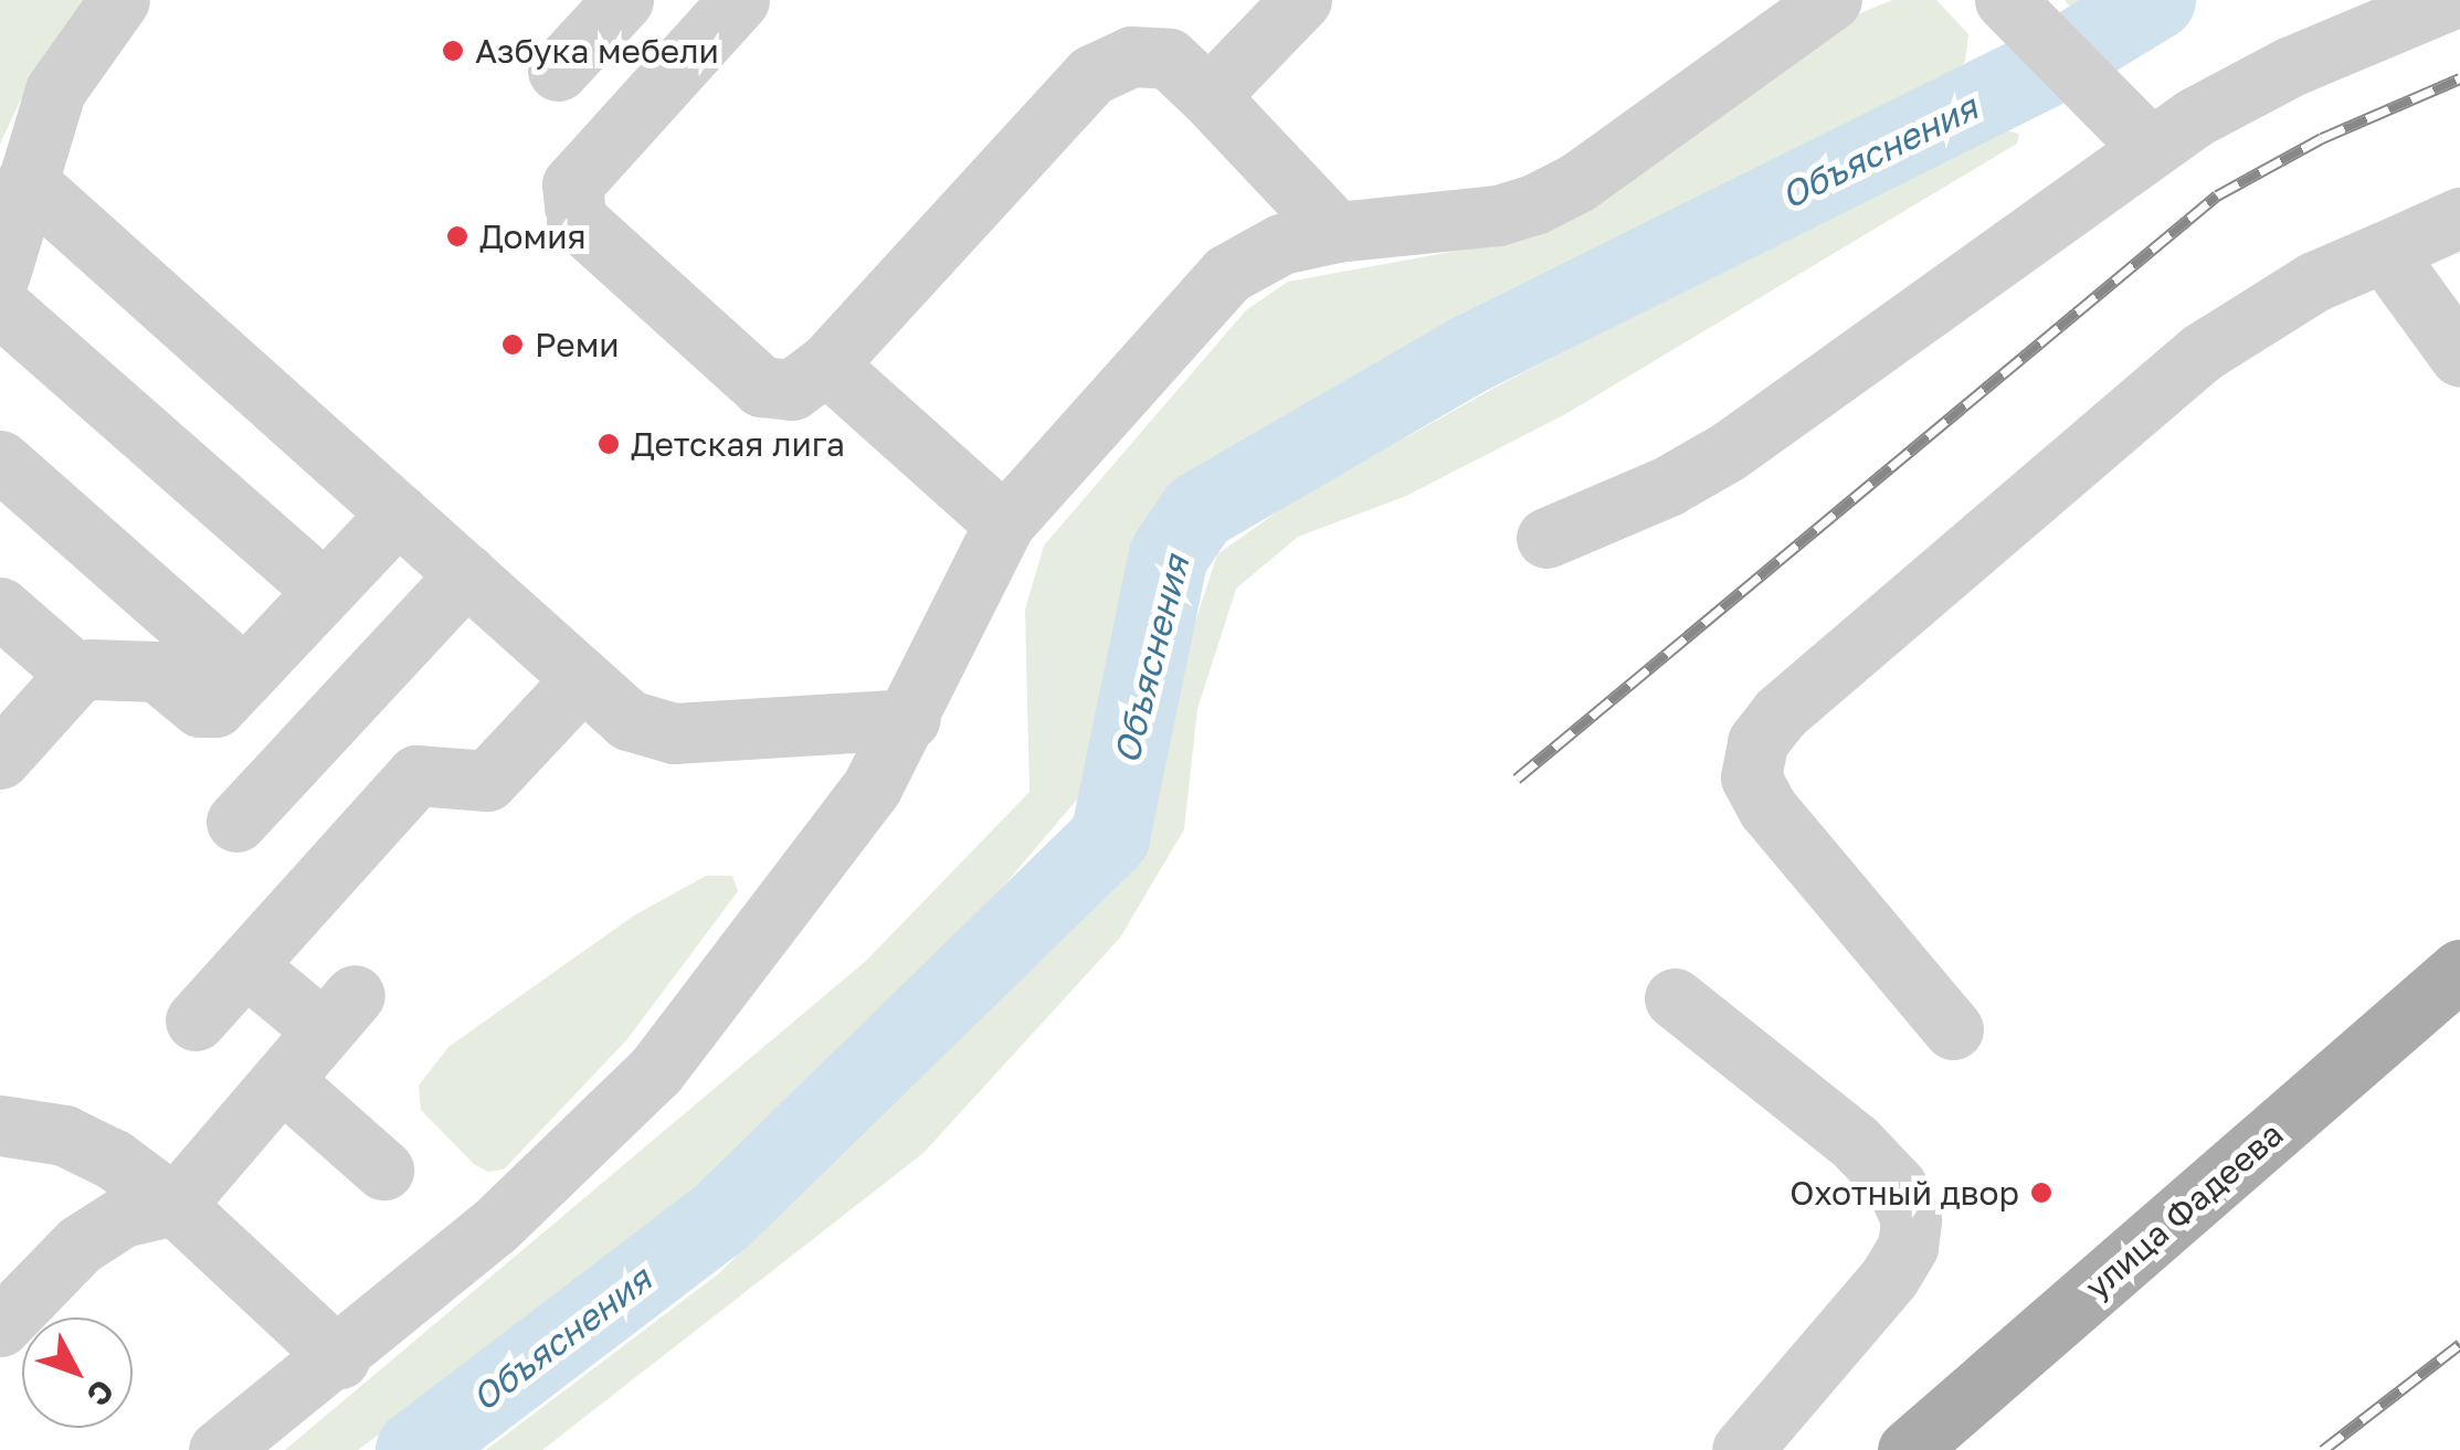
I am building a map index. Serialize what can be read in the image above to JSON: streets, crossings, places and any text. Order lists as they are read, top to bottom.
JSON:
{
  "streets": {
    "main road": ["улица Фадеева"]
  },
  "water": ["Объяснения"],
  "places": [
    "Азбука мебели",
    "Домия",
    "Реми",
    "Детская лига",
    "Охотный двор"
  ],
  "north": "bottom right"
}
